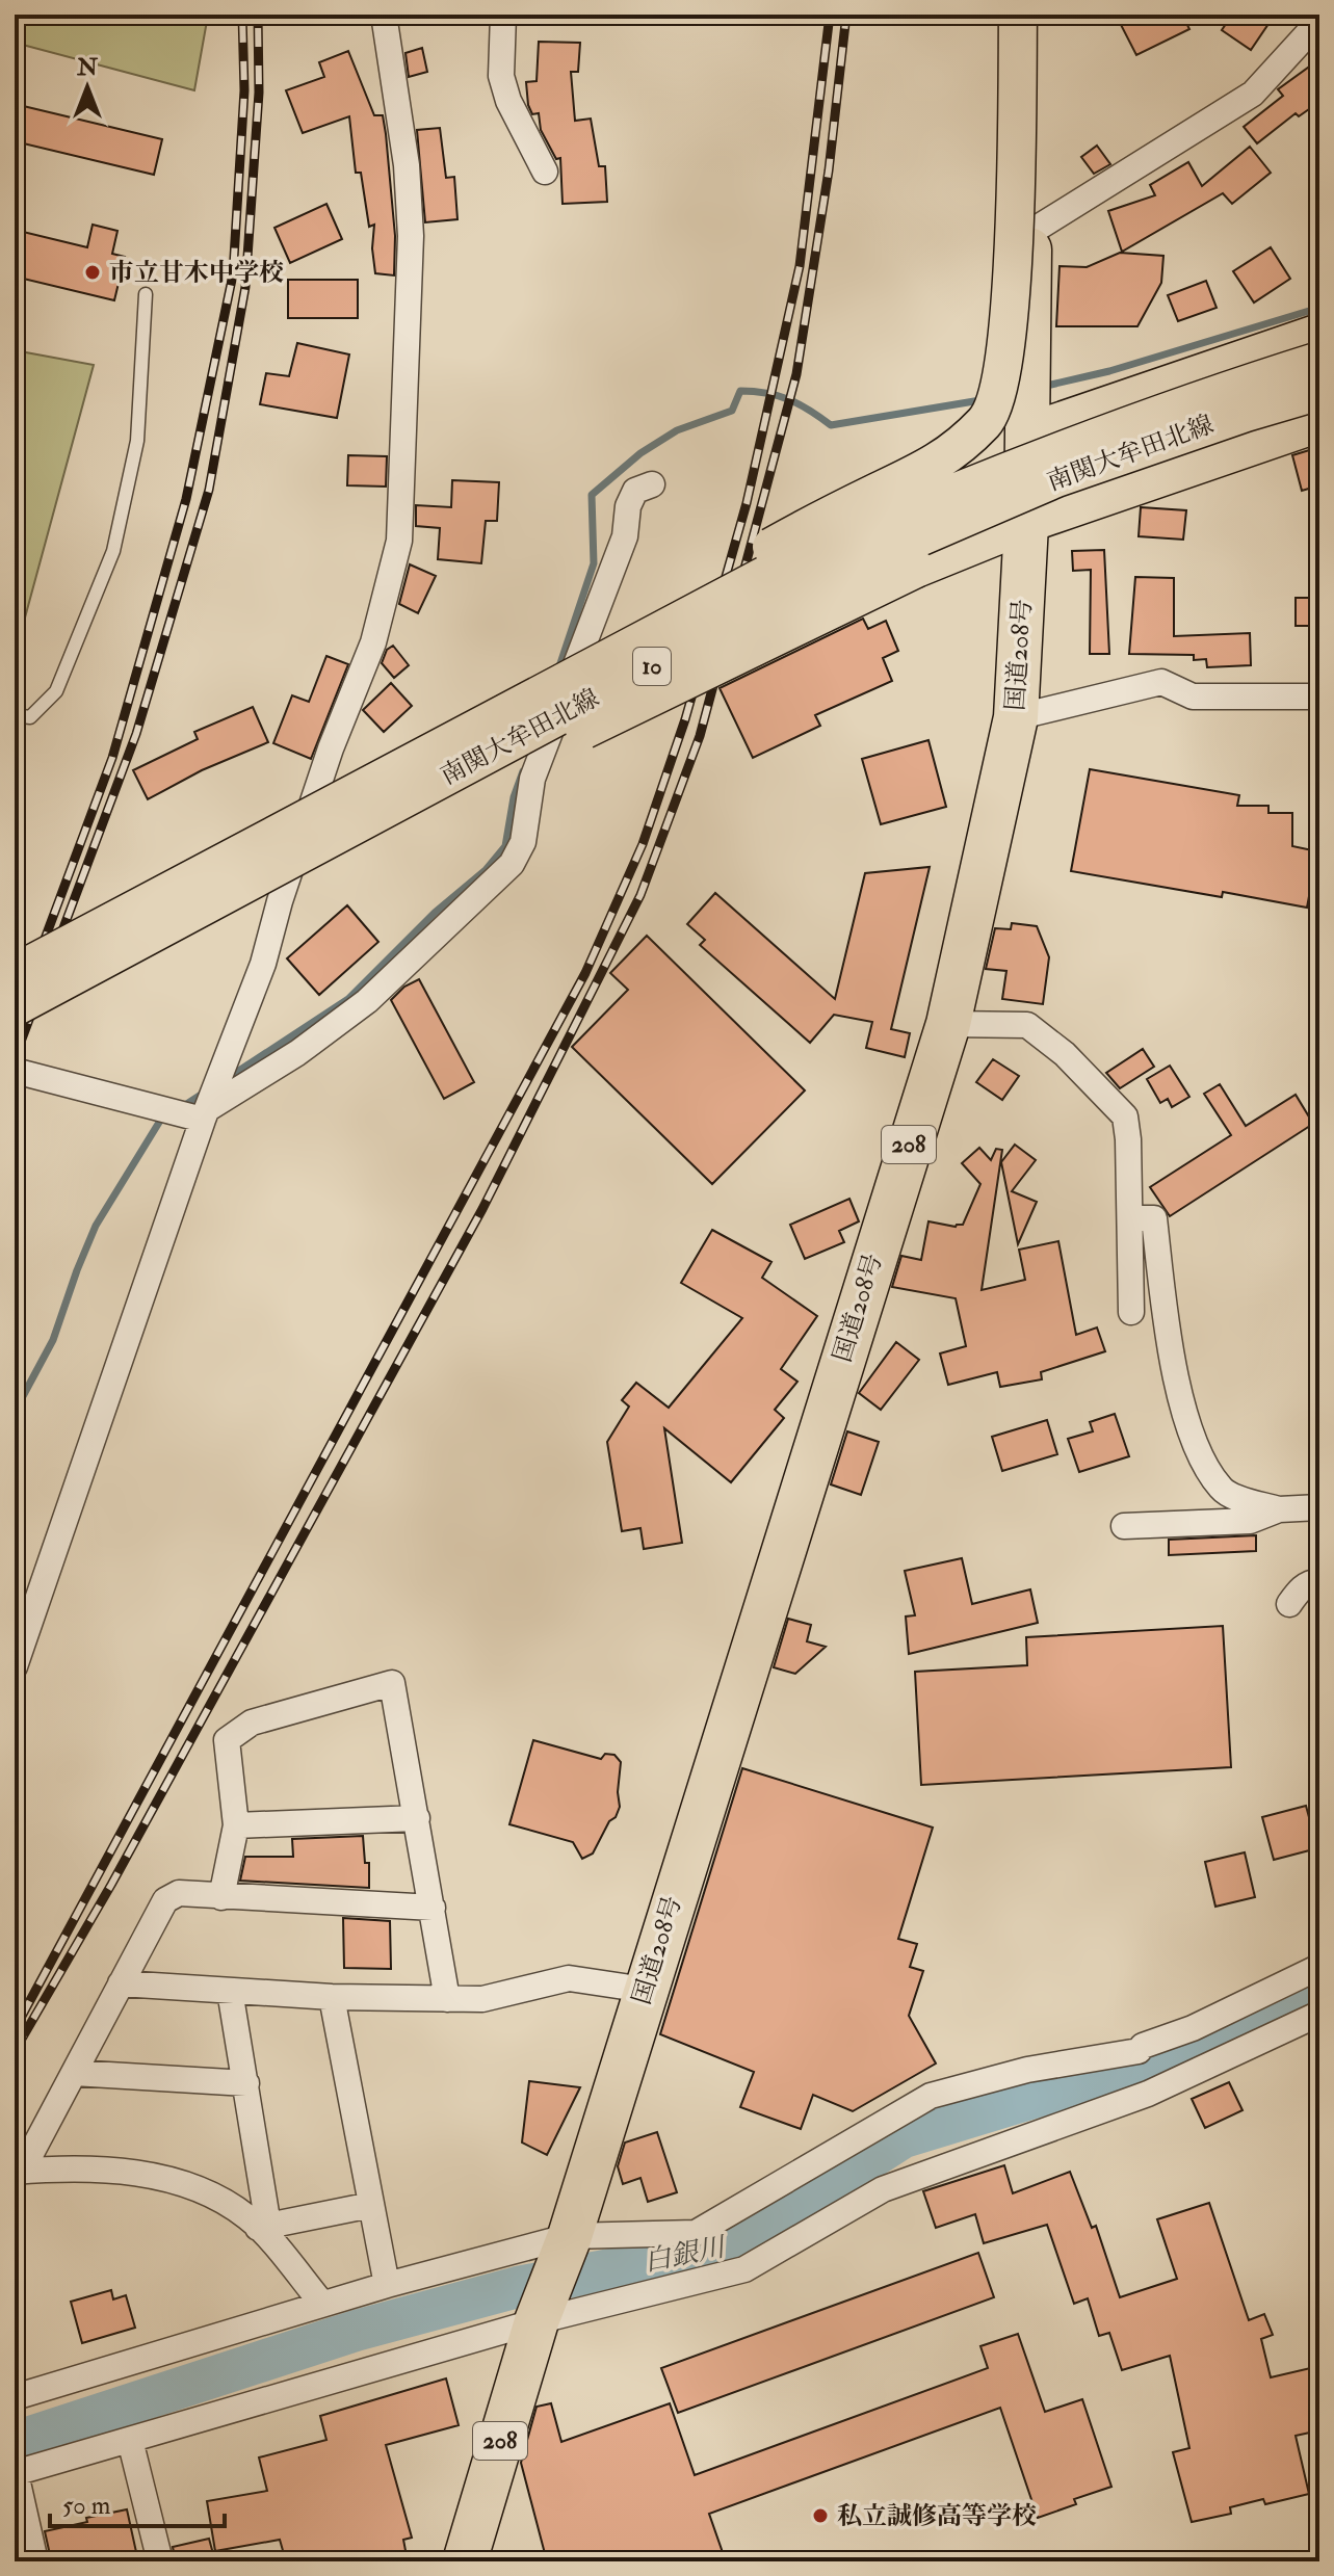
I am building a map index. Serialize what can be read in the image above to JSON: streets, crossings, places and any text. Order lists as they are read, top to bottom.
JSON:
{
  "streets": {
    "highway": ["国道208号", "208"],
    "main road": ["南関大牟田北線", "10"]
  },
  "water": ["白銀川"],
  "places": ["市立甘木中学校", "私立誠修高等学校"],
  "scale_bar": "50 m",
  "north": "top"
}
